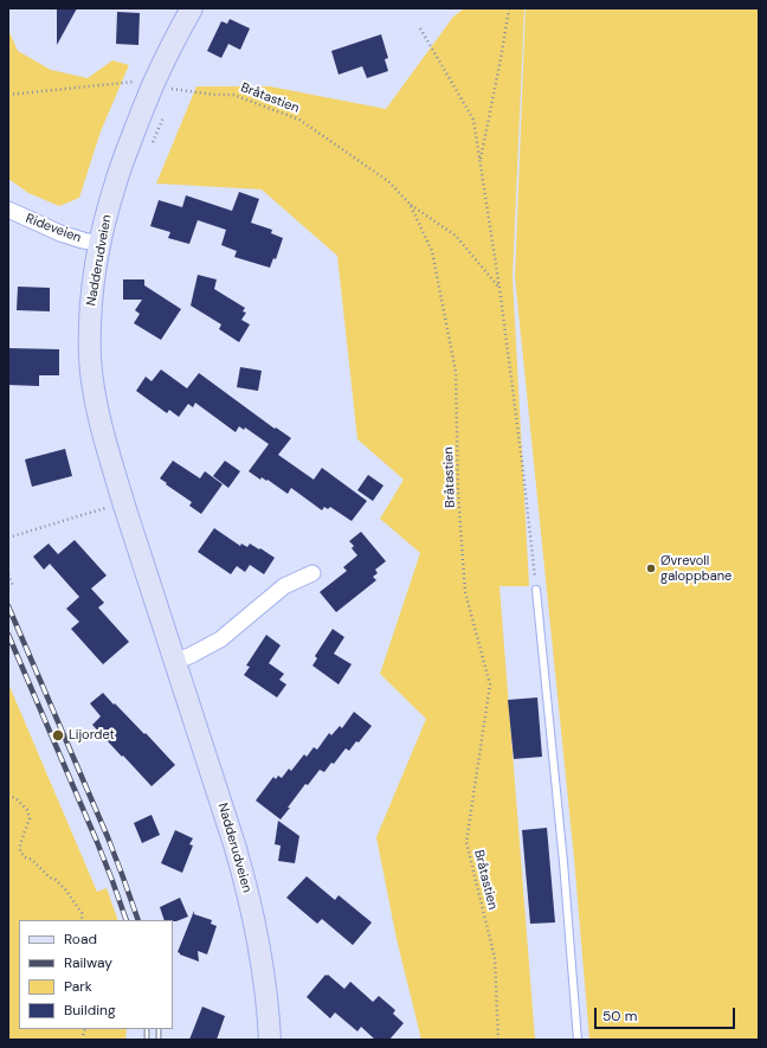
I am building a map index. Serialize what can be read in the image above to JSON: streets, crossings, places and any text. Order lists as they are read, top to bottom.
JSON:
{
  "streets": {
    "main road": ["Nadderudveien"],
    "street": ["Rideveien"],
    "path": ["Bråtastien"]
  },
  "crossings": [
    ["Bråtastien", "Nadderudveien"],
    ["Rideveien", "Nadderudveien"]
  ],
  "places": ["Øvrevoll galoppbane", "Lijordet"],
  "legend": [
    "Road",
    "Railway",
    "Park",
    "Building"
  ],
  "scale_bar": "50 m"
}
